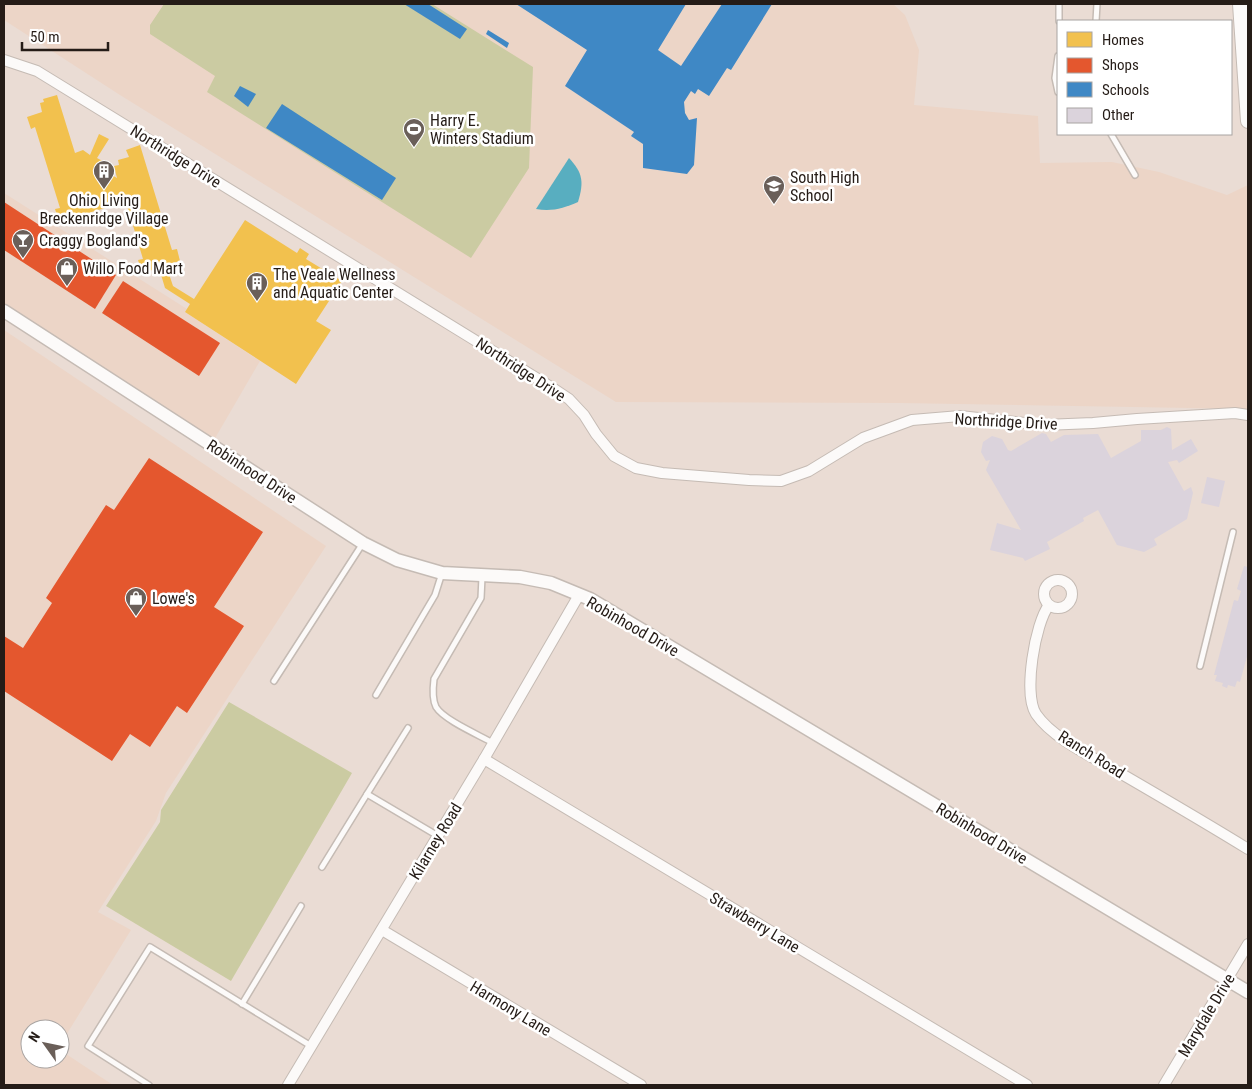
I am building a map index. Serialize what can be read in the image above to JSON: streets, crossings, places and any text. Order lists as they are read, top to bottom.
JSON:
{
  "streets": {
    "street": [
      "Northridge Drive",
      "Robinhood Drive",
      "Ranch Road",
      "Kilarney Road",
      "Strawberry Lane",
      "Harmony Lane",
      "Marydale Drive"
    ]
  },
  "crossings": [
    ["Robinhood Drive", "Kilarney Road"],
    ["Robinhood Drive", "Marydale Drive"],
    ["Kilarney Road", "Strawberry Lane"],
    ["Kilarney Road", "Harmony Lane"]
  ],
  "places": {
    "sports": ["Harry E. Winters Stadium"],
    "building": ["Ohio Living Breckenridge Village", "The Veale Wellness and Aquatic Center"],
    "school or university": ["South High School"],
    "bar": ["Craggy Bogland's"],
    "shop": ["Willo Food Mart", "Lowe's"]
  },
  "legend": [
    "Homes",
    "Shops",
    "Schools",
    "Other"
  ],
  "scale_bar": "50 m",
  "north": "top left"
}
